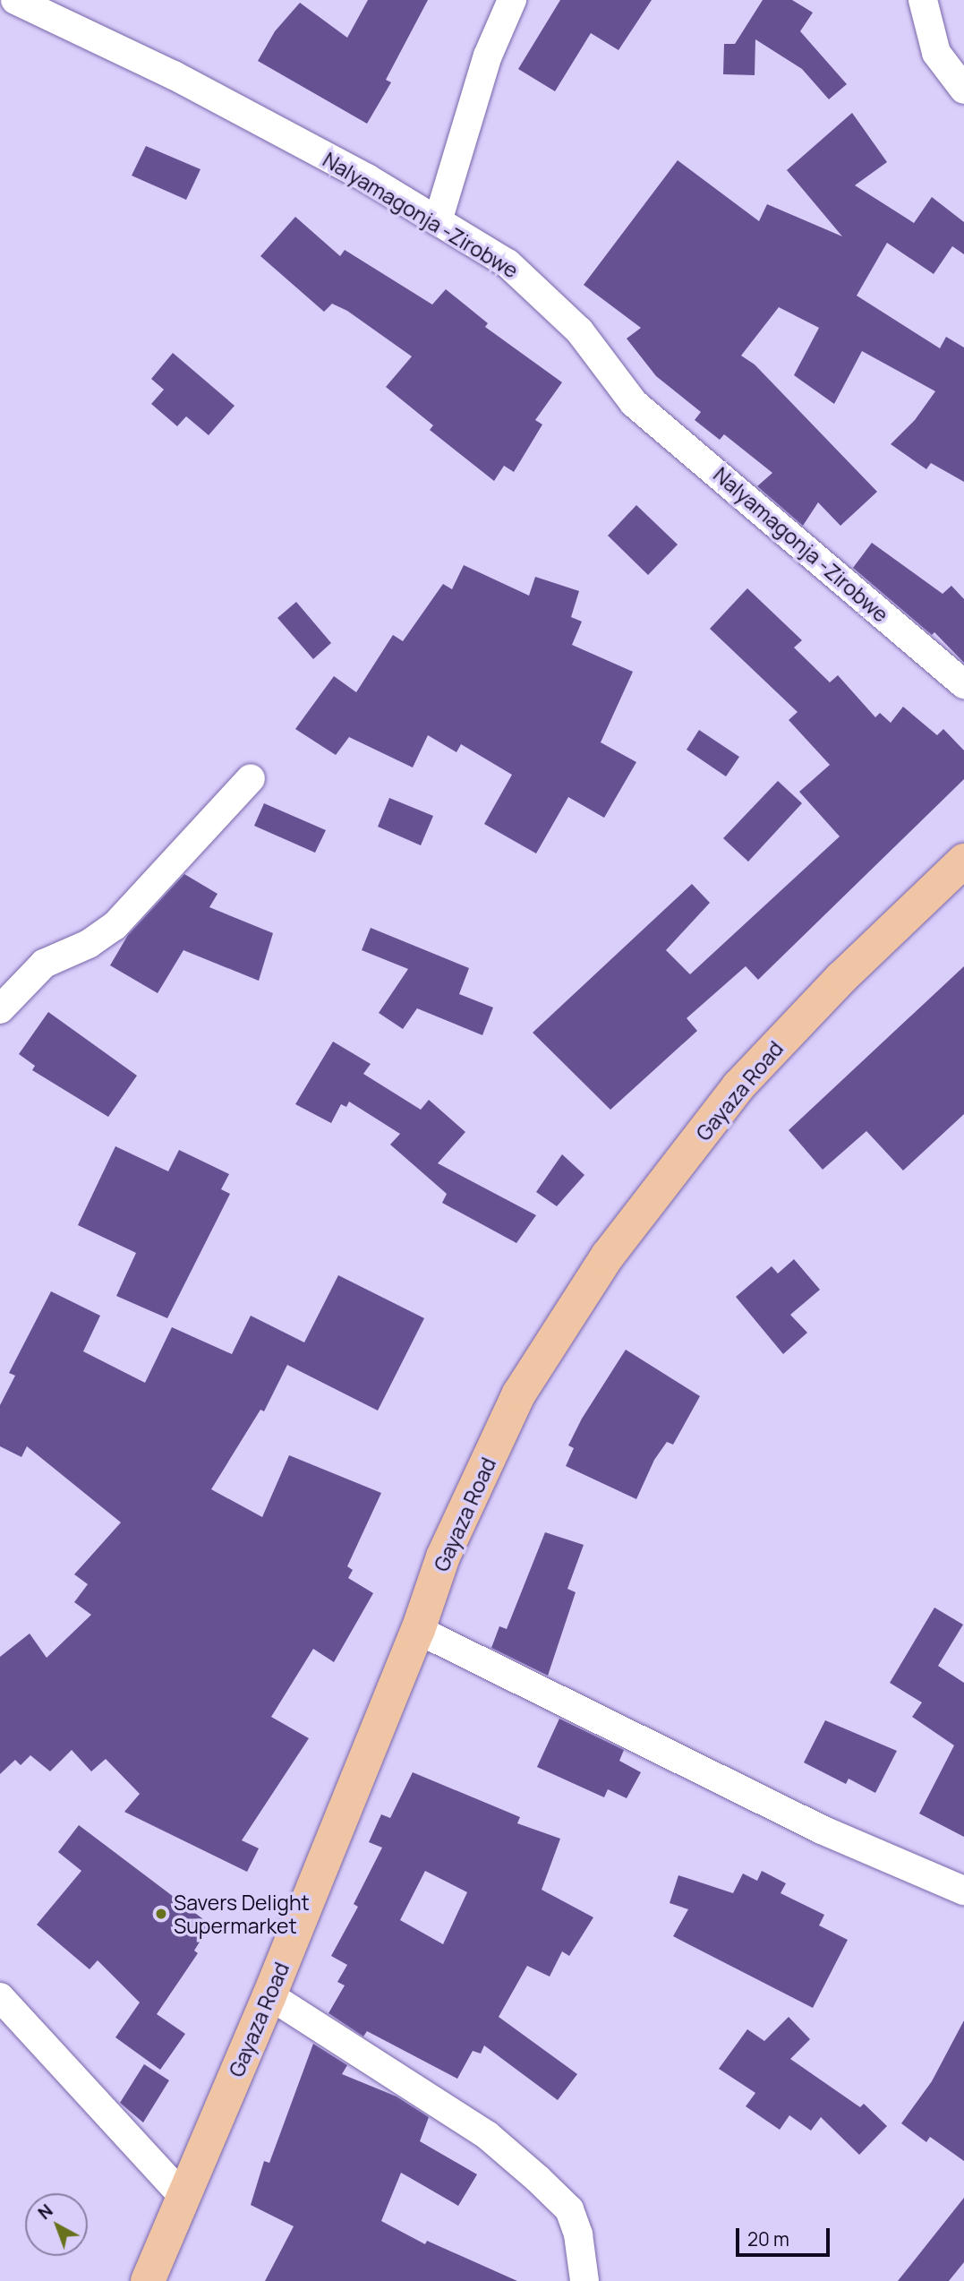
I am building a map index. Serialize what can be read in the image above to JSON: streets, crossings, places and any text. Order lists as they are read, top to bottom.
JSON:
{
  "streets": {
    "main road": ["Gayaza Road"],
    "street": ["Nalyamagonja -Zirobwe"]
  },
  "places": ["Savers Delight Supermarket"],
  "scale_bar": "20 m",
  "north": "top left"
}
